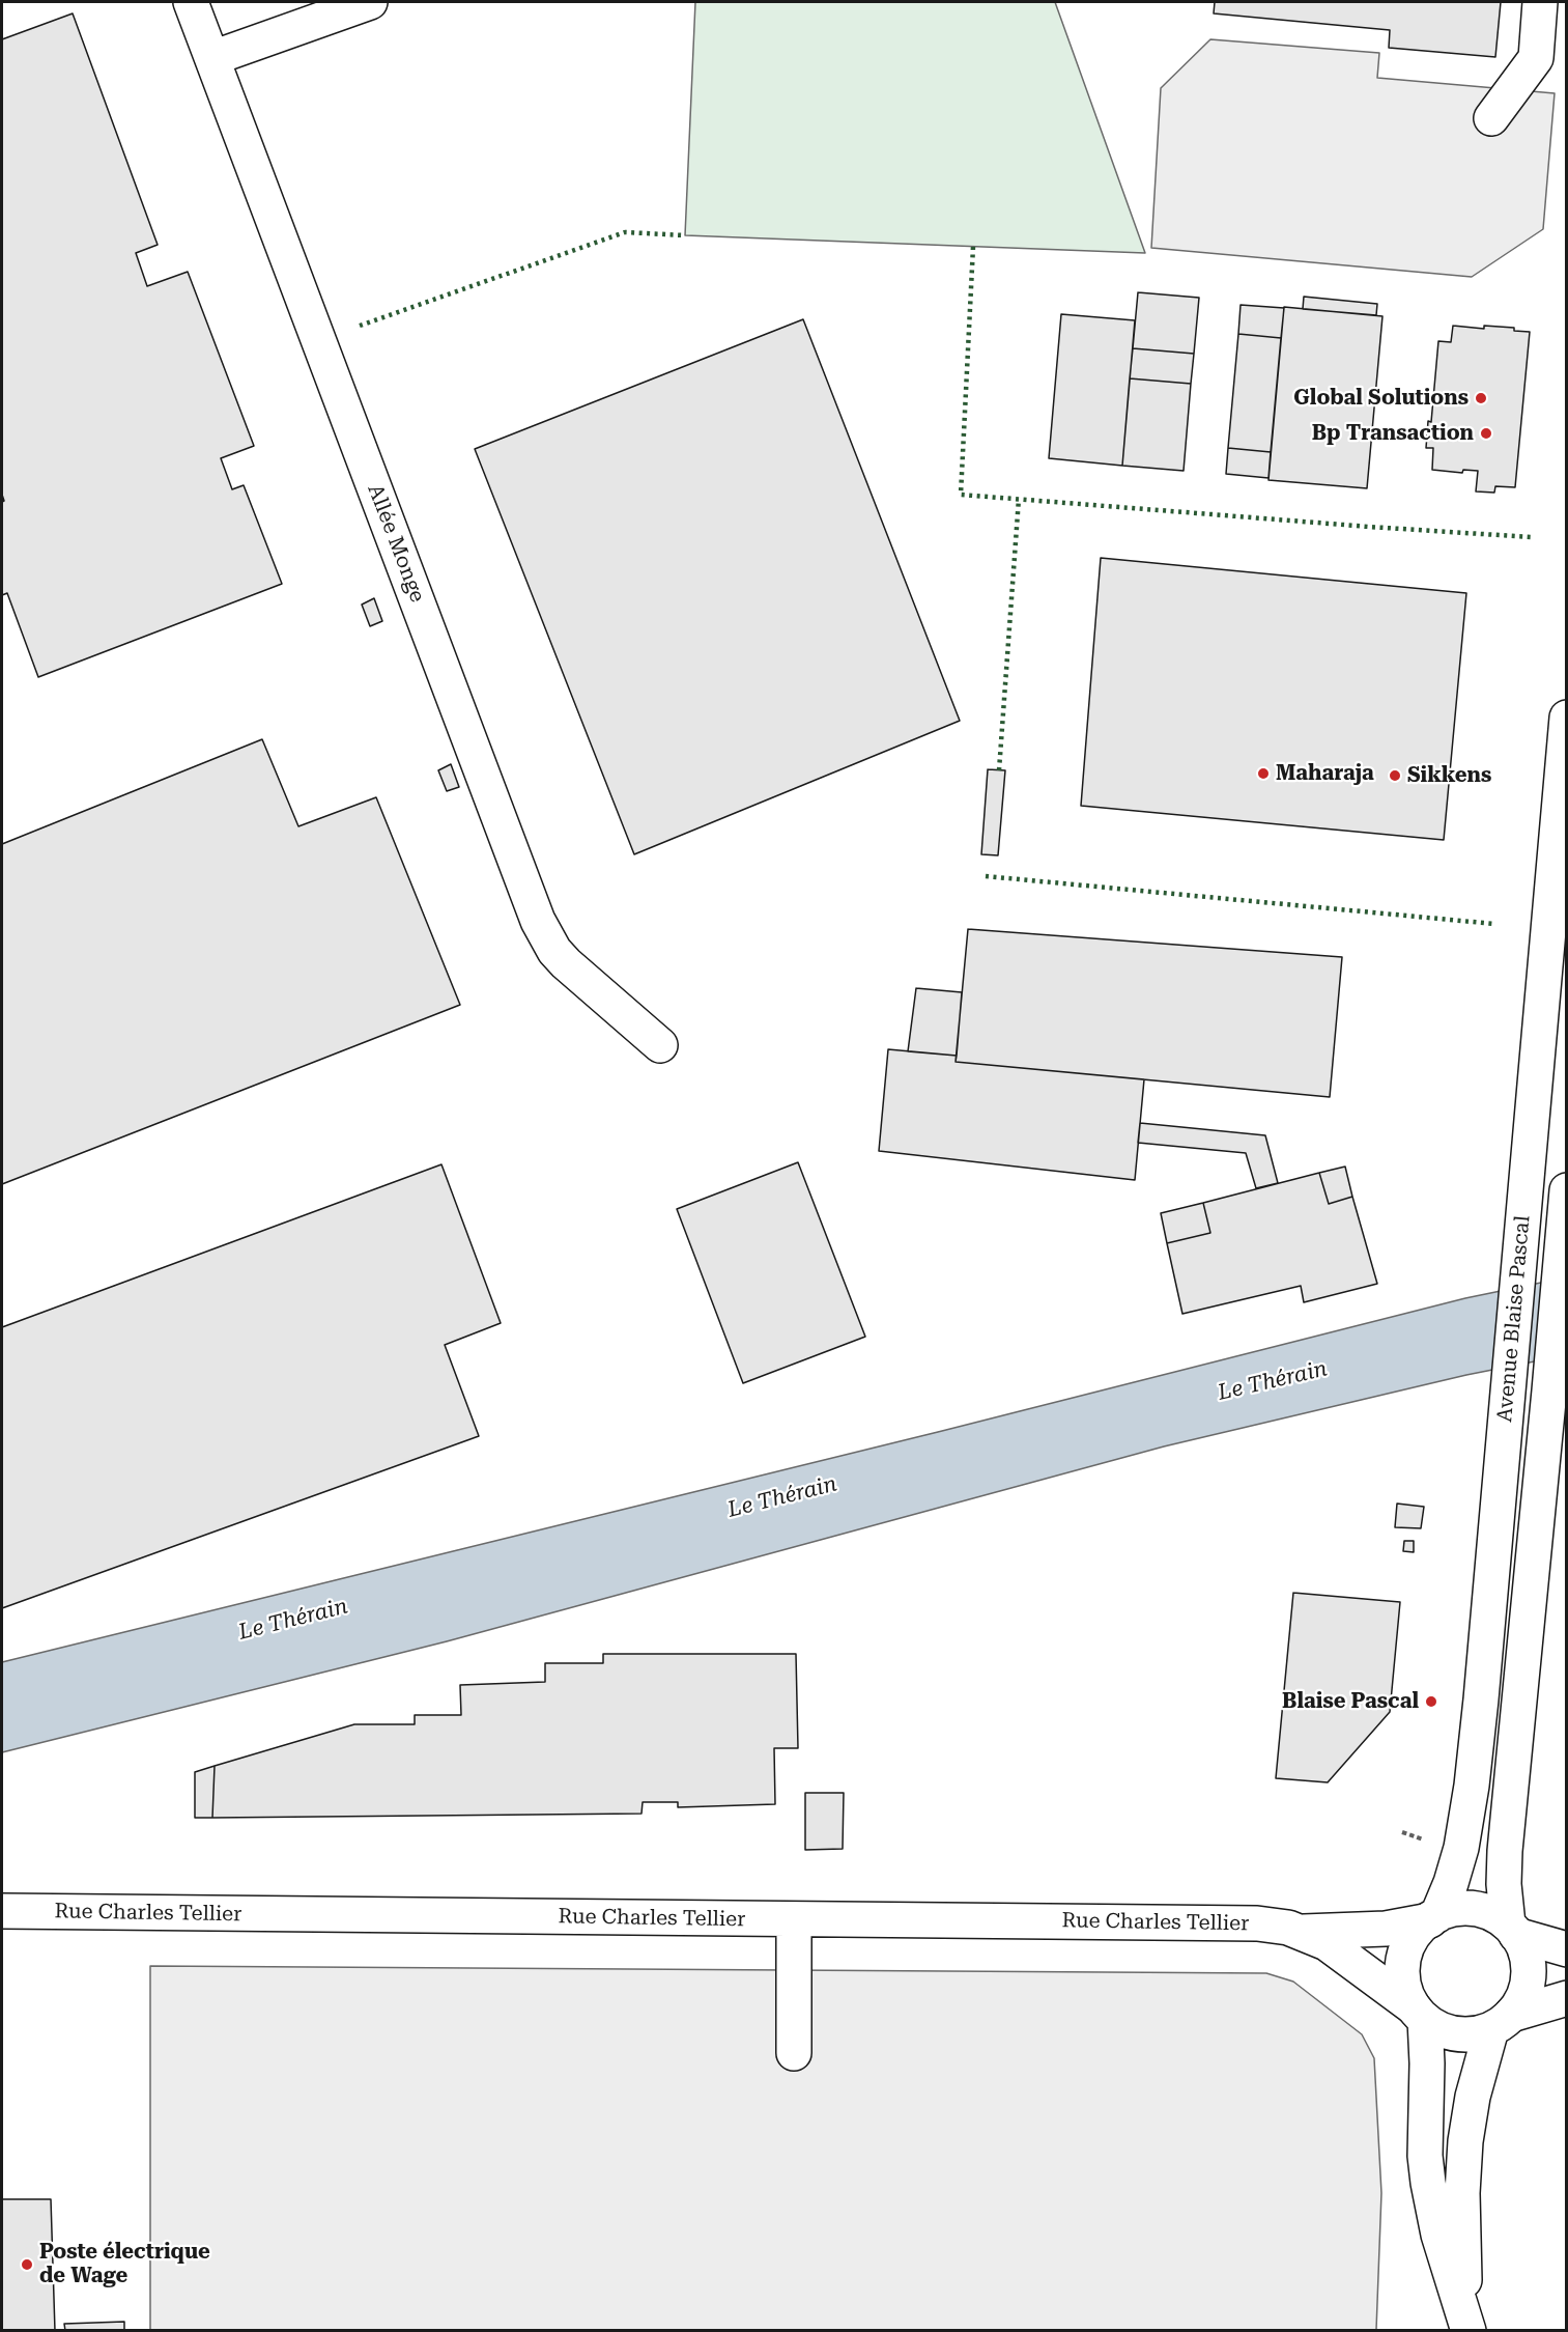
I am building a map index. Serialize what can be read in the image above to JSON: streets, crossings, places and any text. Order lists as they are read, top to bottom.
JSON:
{
  "streets": {
    "main road": ["Allée Monge", "Avenue Blaise Pascal", "Rue Charles Tellier"]
  },
  "crossings": [
    ["Avenue Blaise Pascal", "Rue Charles Tellier"]
  ],
  "water": ["Le Thérain"],
  "places": [
    "Global Solutions",
    "Bp Transaction",
    "Maharaja",
    "Sikkens",
    "Blaise Pascal",
    "Poste électrique de Wage"
  ]
}
